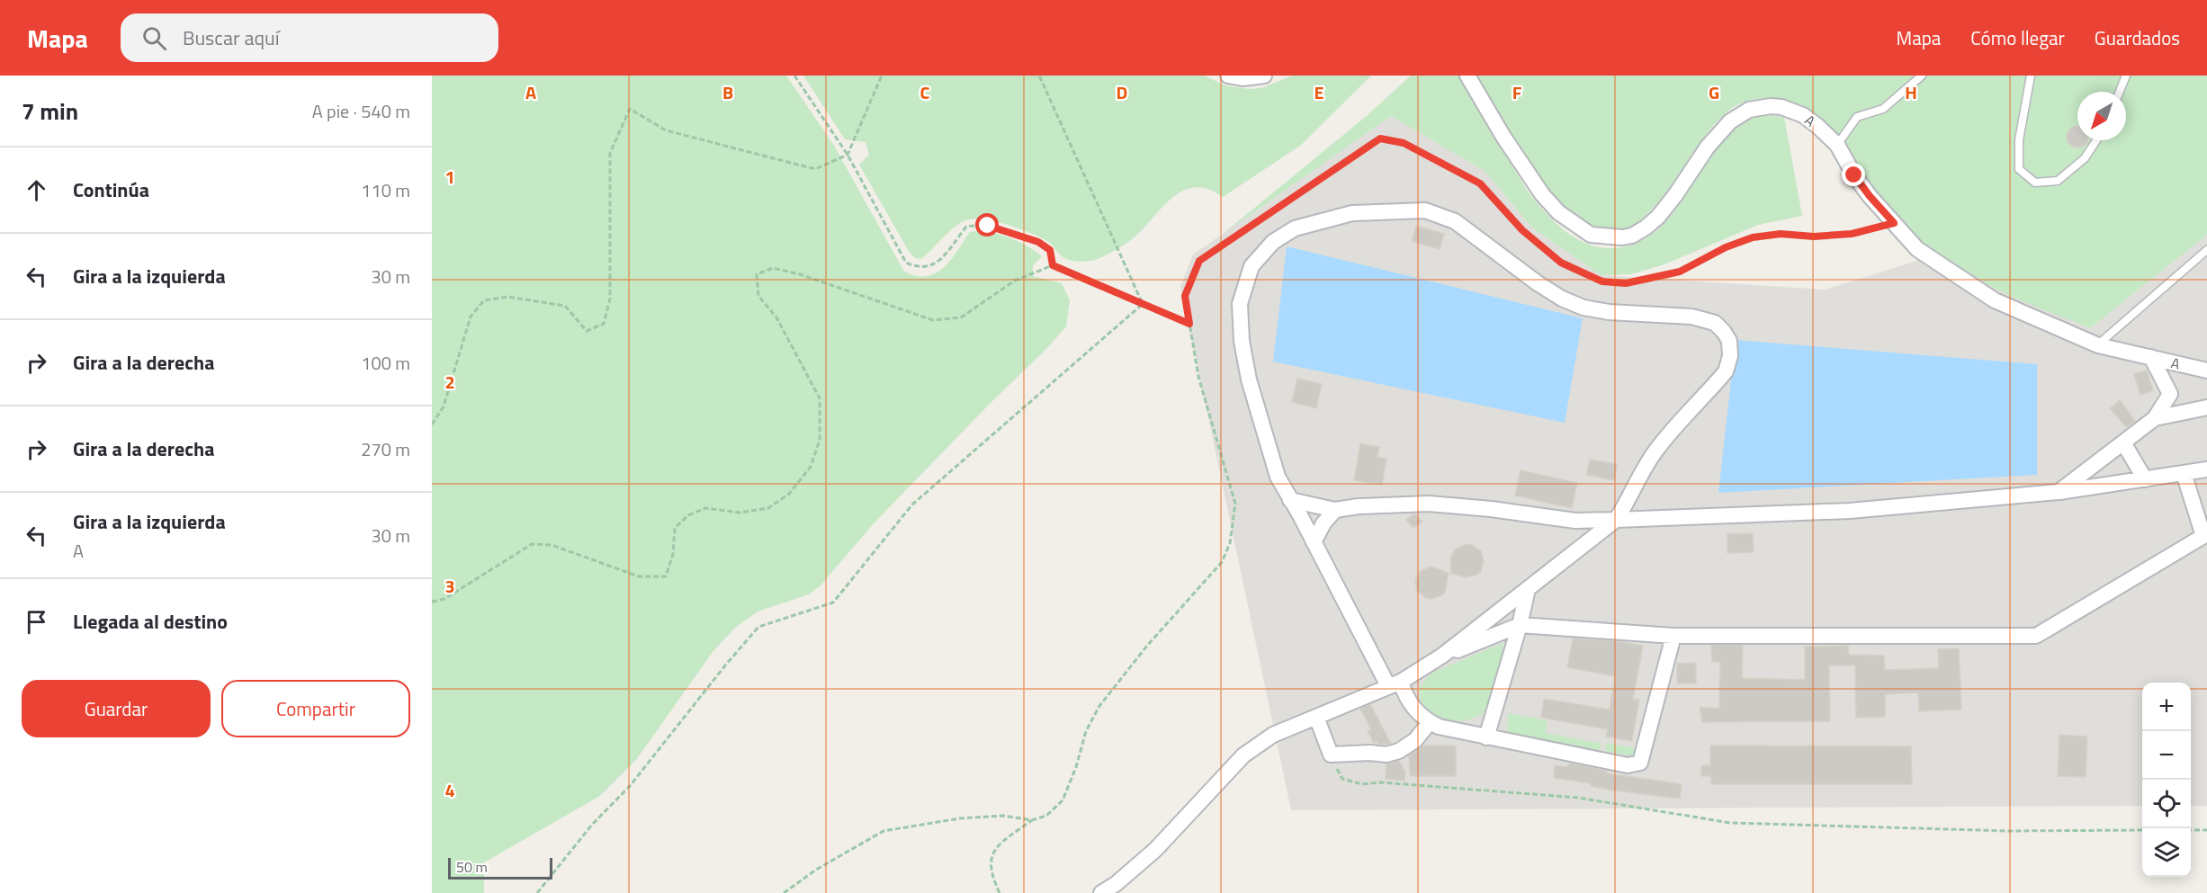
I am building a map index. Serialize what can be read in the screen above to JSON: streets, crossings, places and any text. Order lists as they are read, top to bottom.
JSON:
{
  "streets": {
    "street": ["A"]
  },
  "scale_bar": "50 m",
  "north": "bottom left",
  "page": {
    "header": "Mapa",
    "search": "Buscar aquí",
    "nav": ["Mapa", "Cómo llegar", "Guardados"],
    "heading": ["7 min", "A pie · 540 m"],
    "list": [
      ["Continúa", "110 m"],
      ["Gira a la izquierda", "30 m"],
      ["Gira a la derecha", "100 m"],
      ["Gira a la derecha", "270 m"],
      ["Gira a la izquierda", "A", "30 m"],
      "Llegada al destino"
    ],
    "buttons": ["Guardar", "Compartir"],
    "map_buttons": ["+", "−"],
    "scale": "50 m"
  },
  "grid": {
    "columns": [
      "A",
      "B",
      "C",
      "D",
      "E",
      "F",
      "G",
      "H"
    ],
    "rows": [
      "1",
      "2",
      "3",
      "4"
    ]
  }
}
